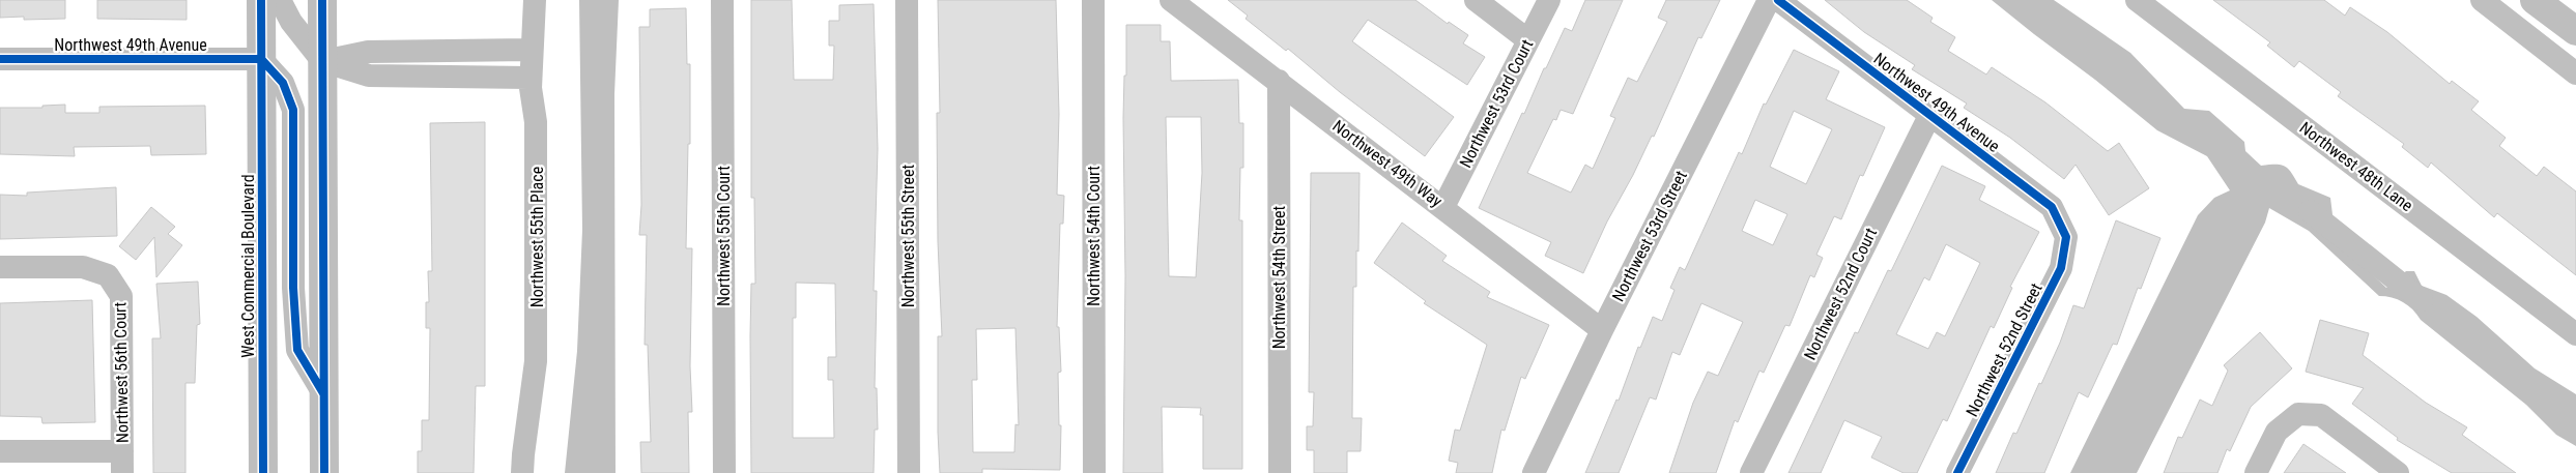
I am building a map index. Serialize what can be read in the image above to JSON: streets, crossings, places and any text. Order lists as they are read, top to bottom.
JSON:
{
  "streets": {
    "highway": ["West Commercial Boulevard"],
    "street": [
      "Northwest 49th Avenue",
      "Northwest 53rd Court",
      "Northwest 49th Way",
      "Northwest 48th Lane",
      "Northwest 55th Court",
      "Northwest 55th Street",
      "Northwest 54th Court",
      "Northwest 53rd Street",
      "Northwest 55th Place",
      "Northwest 54th Street",
      "Northwest 52nd Court",
      "Northwest 52nd Street",
      "Northwest 56th Court"
    ]
  },
  "crossings": [
    ["Northwest 49th Avenue", "West Commercial Boulevard"],
    ["Northwest 49th Avenue", "Northwest 52nd Court"],
    ["Northwest 49th Avenue", "Northwest 52nd Street"],
    ["Northwest 53rd Court", "Northwest 49th Way"],
    ["Northwest 49th Way", "Northwest 53rd Street"],
    ["Northwest 49th Way", "Northwest 54th Street"]
  ]
}
